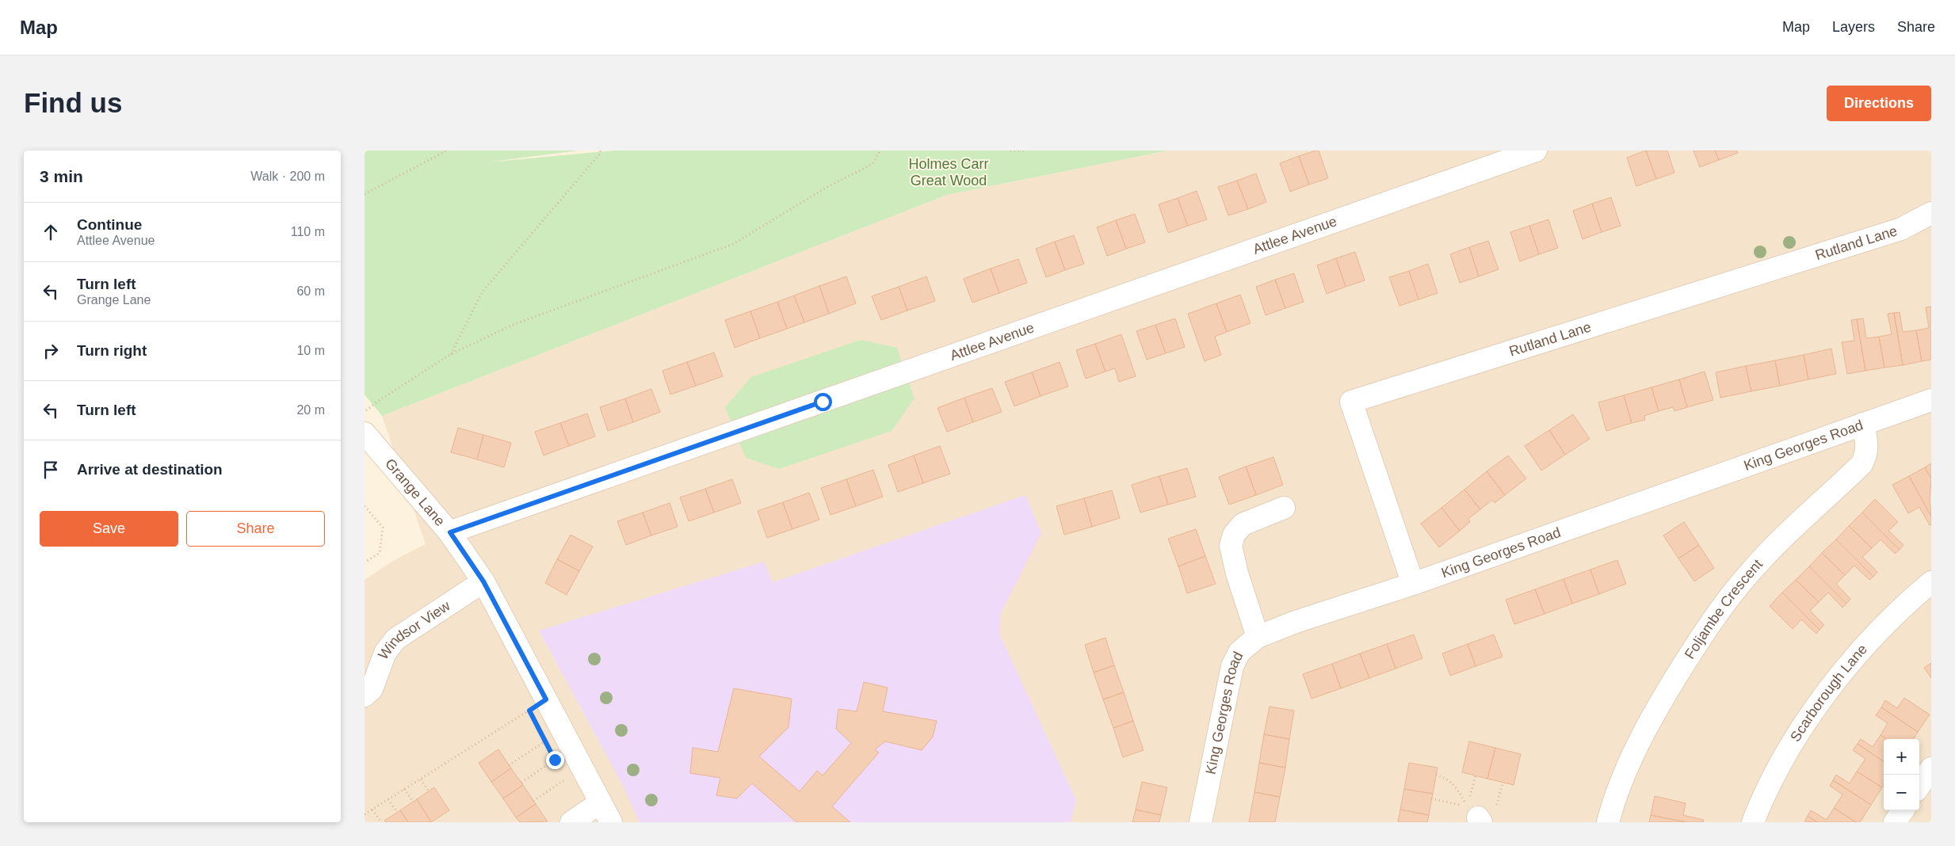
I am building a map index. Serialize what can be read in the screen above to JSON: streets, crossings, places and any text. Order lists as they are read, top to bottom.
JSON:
{
  "streets": {
    "street": [
      "Attlee Avenue",
      "Rutland Lane",
      "King Georges Road",
      "Grange Lane",
      "Foljambe Crescent",
      "Windsor View",
      "Scarborough Lane"
    ]
  },
  "crossings": [
    ["Attlee Avenue", "Grange Lane"],
    ["Rutland Lane", "King Georges Road"],
    ["King Georges Road", "Foljambe Crescent"],
    ["Grange Lane", "Windsor View"]
  ],
  "parks": ["Holmes Carr Great Wood"],
  "page": {
    "header": "Map",
    "nav": ["Map", "Layers", "Share"],
    "buttons": [
      "Directions",
      ["Save", "Share"]
    ],
    "title": "Find us",
    "heading": ["3 min", "Walk · 200 m"],
    "list": [
      ["Continue", "Attlee Avenue", "110 m"],
      ["Turn left", "Grange Lane", "60 m"],
      ["Turn right", "10 m"],
      ["Turn left", "20 m"],
      "Arrive at destination"
    ],
    "map_buttons": ["+", "−"]
  }
}
